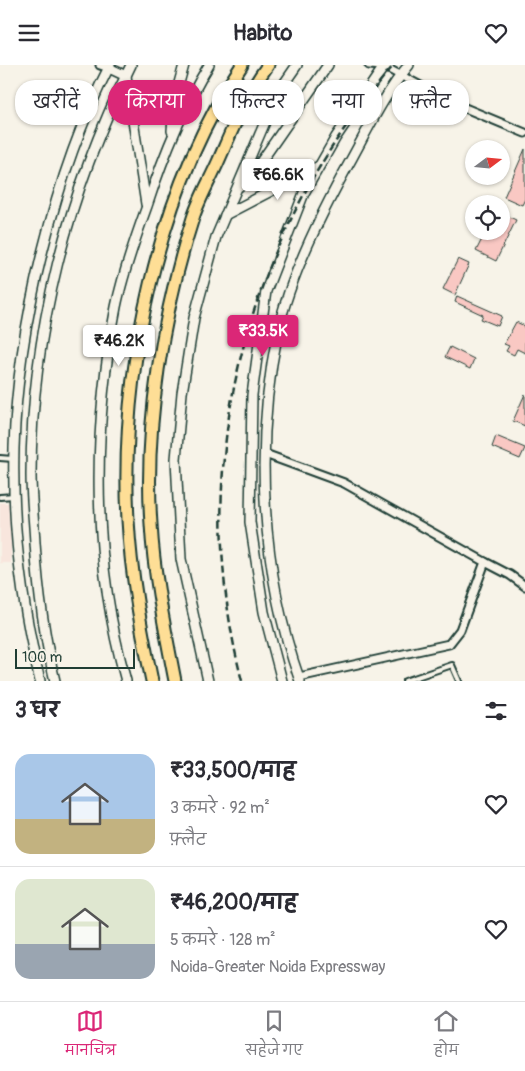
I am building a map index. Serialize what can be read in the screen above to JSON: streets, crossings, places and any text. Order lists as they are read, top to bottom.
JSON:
{
  "scale_bar": "100 m",
  "north": "right",
  "page": {
    "header": "Habito",
    "chip": [
      "खरीदें",
      "किराया",
      "फ़िल्टर",
      "नया",
      "फ़्लैट"
    ],
    "price": ["₹66.6K", "₹33.5K", "₹46.2K"],
    "scale": "100 m",
    "heading": "3 घर",
    "list": [
      {
        "name": "₹33,500/माह",
        "note": "3 कमरे · 92 m² · फ़्लैट"
      },
      {
        "name": "₹46,200/माह",
        "note": "5 कमरे · 128 m² · Noida-Greater Noida Expressway"
      }
    ],
    "tabs": ["मानचित्र", "सहेजे गए", "होम"]
  }
}
